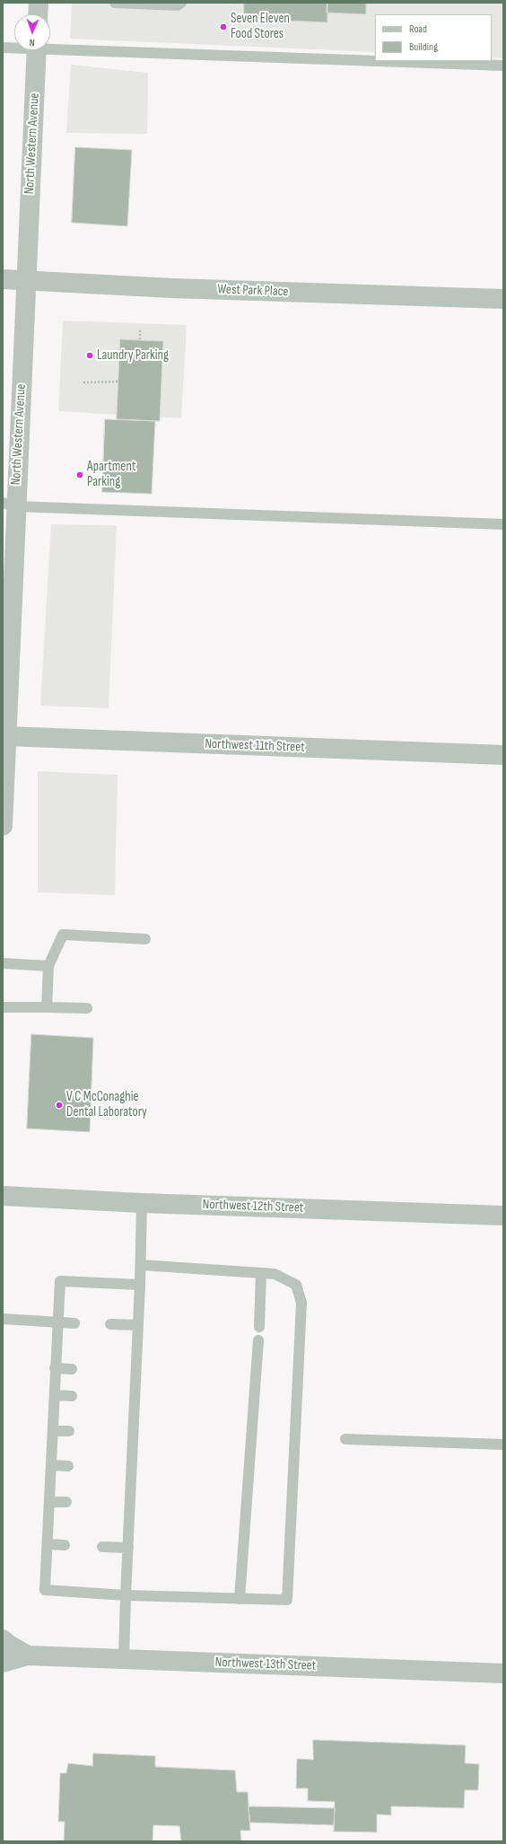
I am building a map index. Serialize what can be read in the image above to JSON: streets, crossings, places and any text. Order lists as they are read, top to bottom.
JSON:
{
  "streets": {
    "street": [
      "North Western Avenue",
      "West Park Place",
      "Northwest 11th Street",
      "Northwest 12th Street",
      "Northwest 13th Street"
    ]
  },
  "crossings": [
    ["North Western Avenue", "West Park Place"],
    ["North Western Avenue", "Northwest 11th Street"]
  ],
  "places": [
    "Seven Eleven Food Stores",
    "Laundry Parking",
    "Apartment Parking",
    "V C McConaghie Dental Laboratory"
  ],
  "legend": ["Road", "Building"],
  "north": "bottom"
}
